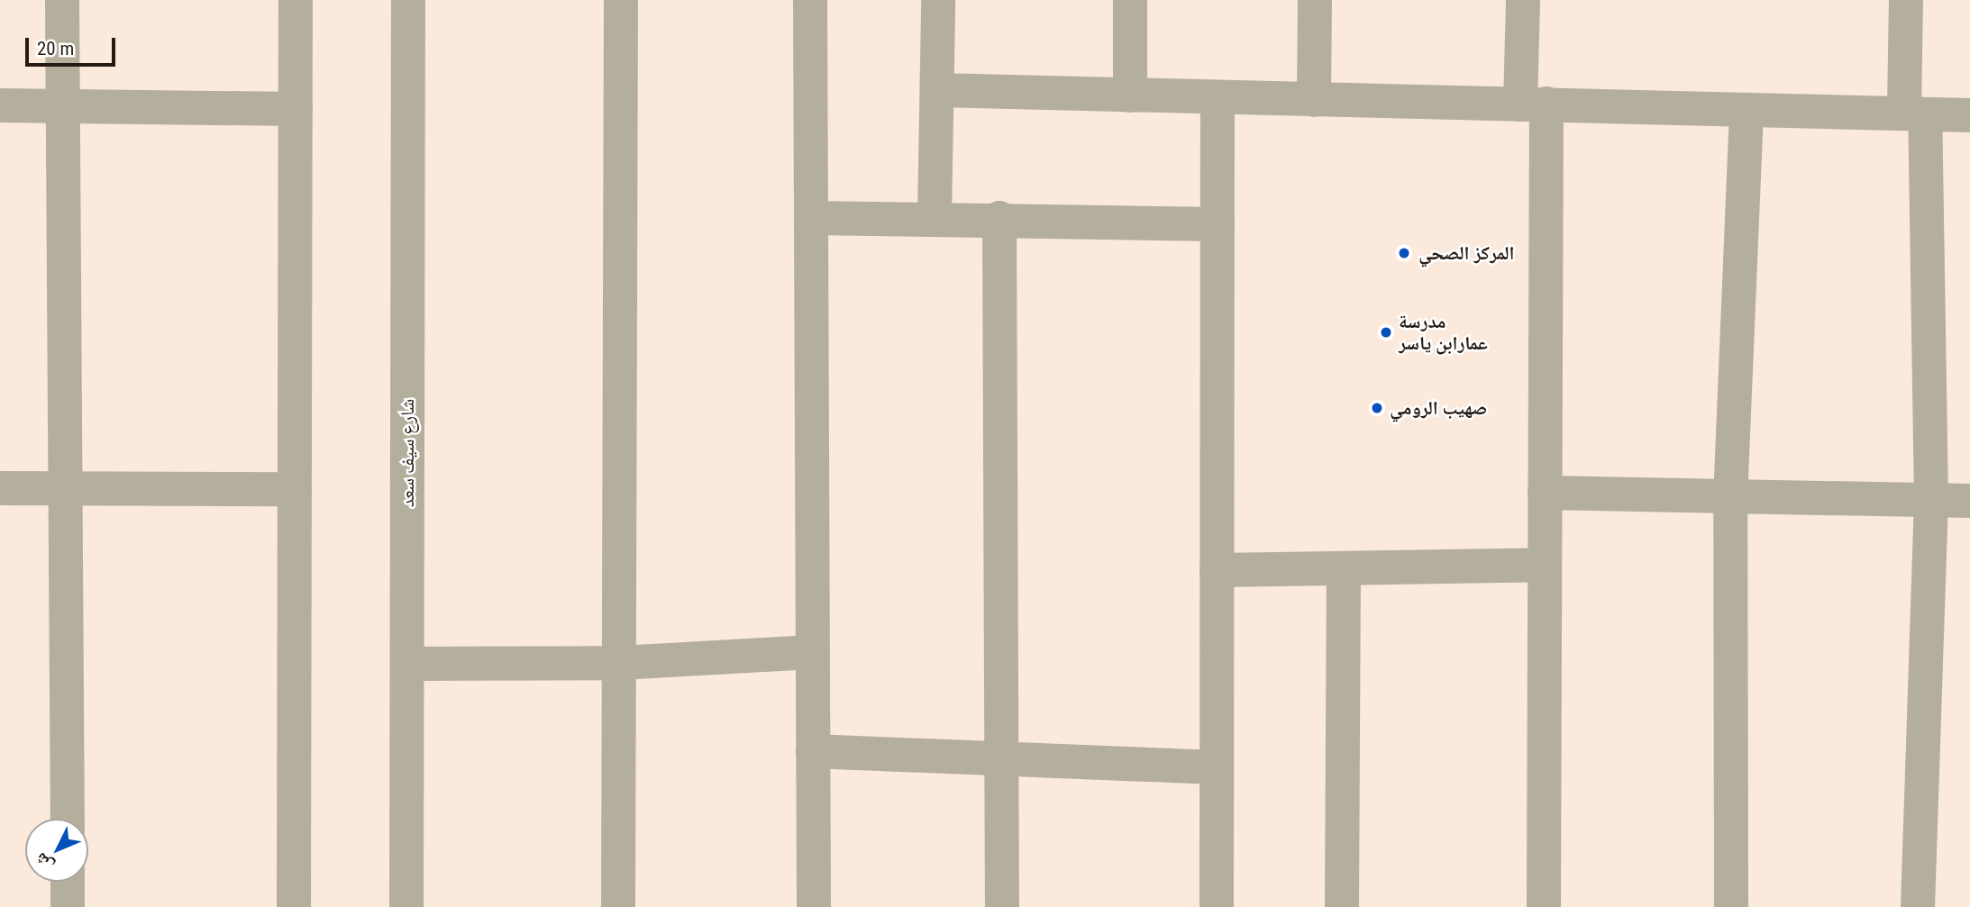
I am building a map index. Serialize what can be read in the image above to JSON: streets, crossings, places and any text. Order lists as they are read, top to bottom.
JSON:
{
  "streets": {
    "street": ["شارع سيف سعد"]
  },
  "places": ["المركز الصحي", "مدرسة عمارابن ياسر", "صهيب الرومي"],
  "scale_bar": "20 m",
  "north": "bottom left"
}
